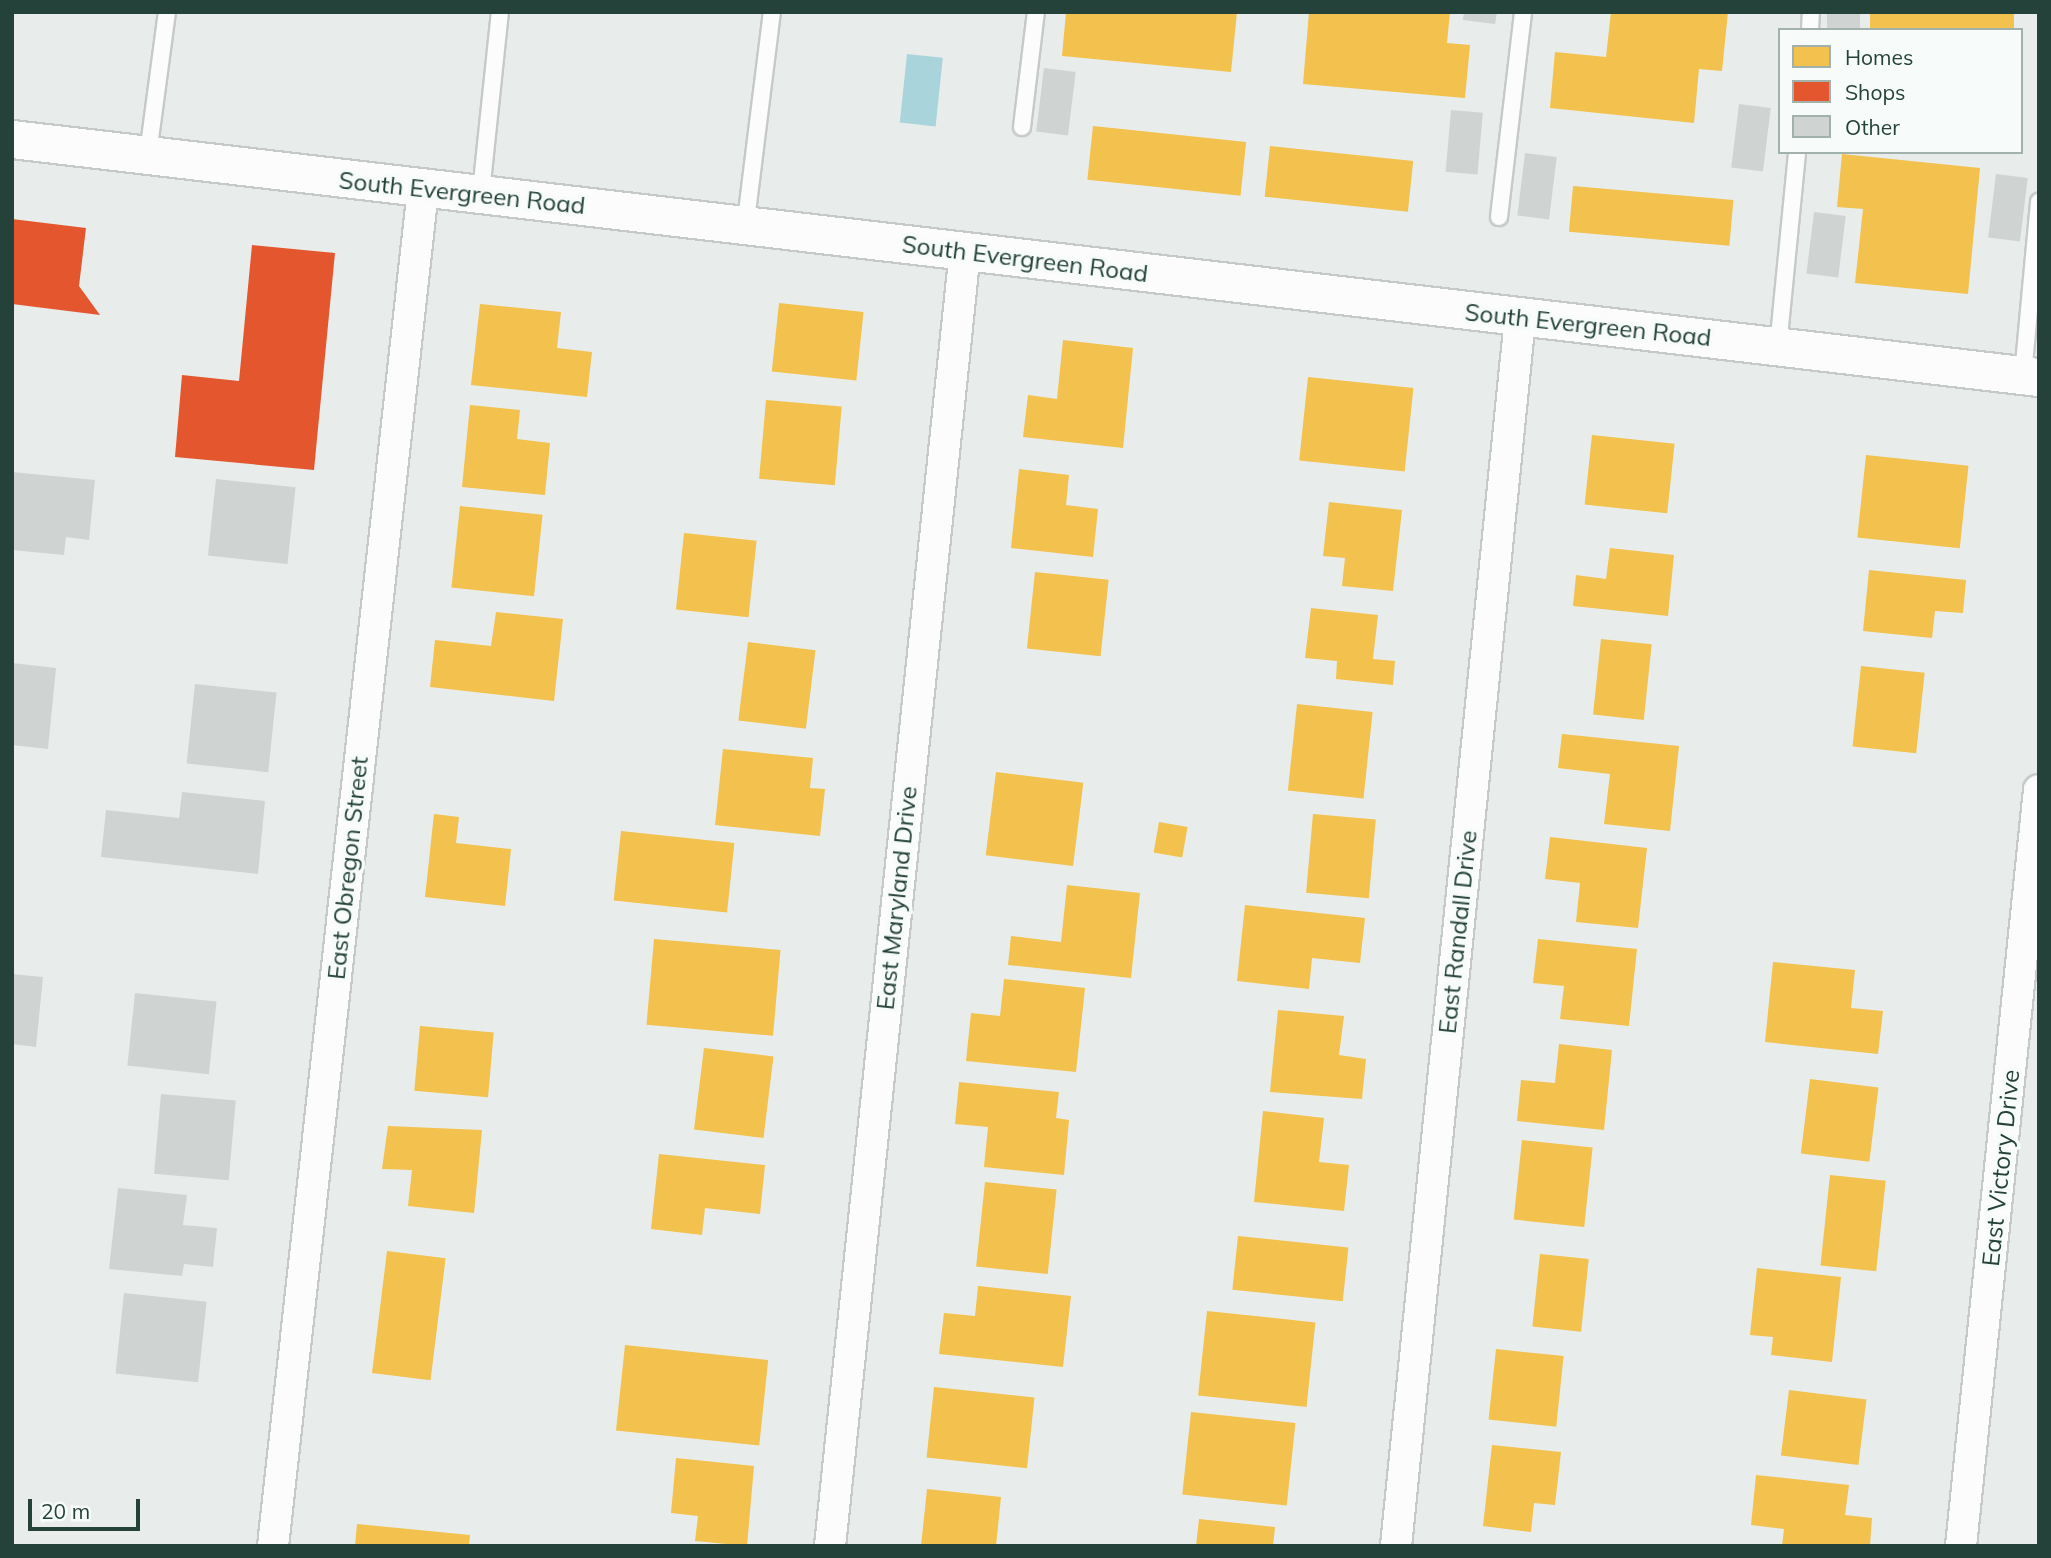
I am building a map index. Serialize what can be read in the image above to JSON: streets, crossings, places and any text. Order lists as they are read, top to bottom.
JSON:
{
  "streets": {
    "street": [
      "South Evergreen Road",
      "East Obregon Street",
      "East Maryland Drive",
      "East Randall Drive",
      "East Victory Drive"
    ]
  },
  "crossings": [
    ["South Evergreen Road", "East Obregon Street"],
    ["South Evergreen Road", "East Maryland Drive"],
    ["South Evergreen Road", "East Randall Drive"]
  ],
  "legend": ["Homes", "Shops", "Other"],
  "scale_bar": "20 m"
}
